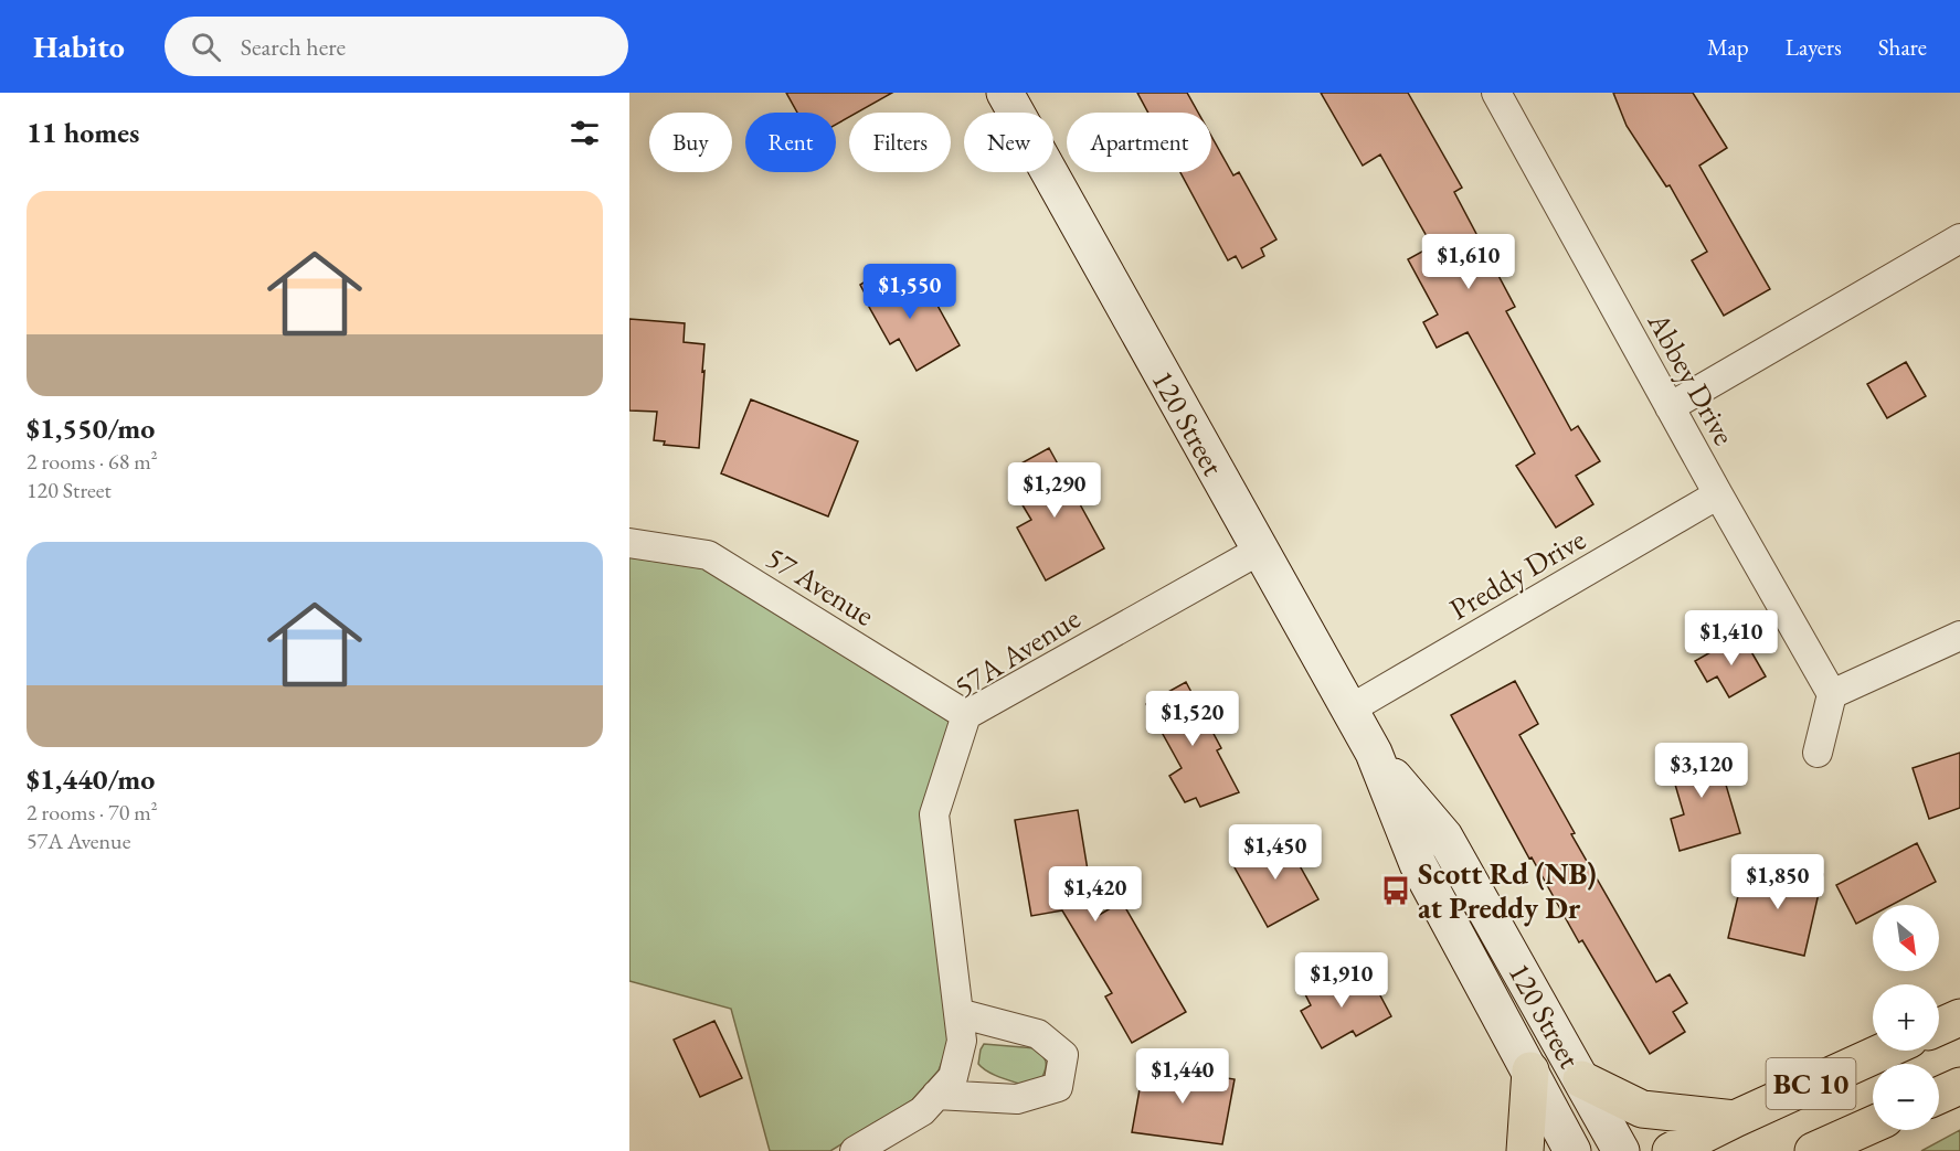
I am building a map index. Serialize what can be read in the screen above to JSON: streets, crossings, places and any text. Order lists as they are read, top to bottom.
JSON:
{
  "streets": {
    "highway": ["BC 10"],
    "street": [
      "Abbey Drive",
      "120 Street",
      "Preddy Drive",
      "57 Avenue",
      "57A Avenue"
    ]
  },
  "crossings": [
    ["Abbey Drive", "Preddy Drive"],
    ["120 Street", "Preddy Drive"],
    ["120 Street", "57A Avenue"],
    ["57 Avenue", "57A Avenue"]
  ],
  "places": {
    "bus stop": ["Scott Rd (NB) at Preddy Dr"]
  },
  "north": "bottom right",
  "page": {
    "header": "Habito",
    "search": "Search here",
    "nav": ["Map", "Layers", "Share"],
    "heading": "11 homes",
    "chip": [
      "Buy",
      "Rent",
      "Filters",
      "New",
      "Apartment"
    ],
    "list": [
      {
        "name": "$1,550/mo",
        "note": "2 rooms · 68 m² · 120 Street"
      },
      {
        "name": "$1,440/mo",
        "note": "2 rooms · 70 m² · 57A Avenue"
      }
    ],
    "price": [
      "$1,610",
      "$1,550",
      "$1,290",
      "$1,410",
      "$1,520",
      "$3,120",
      "$1,450",
      "$1,850",
      "$1,420",
      "$1,910",
      "$1,440"
    ],
    "map_buttons": ["+", "−"]
  }
}
